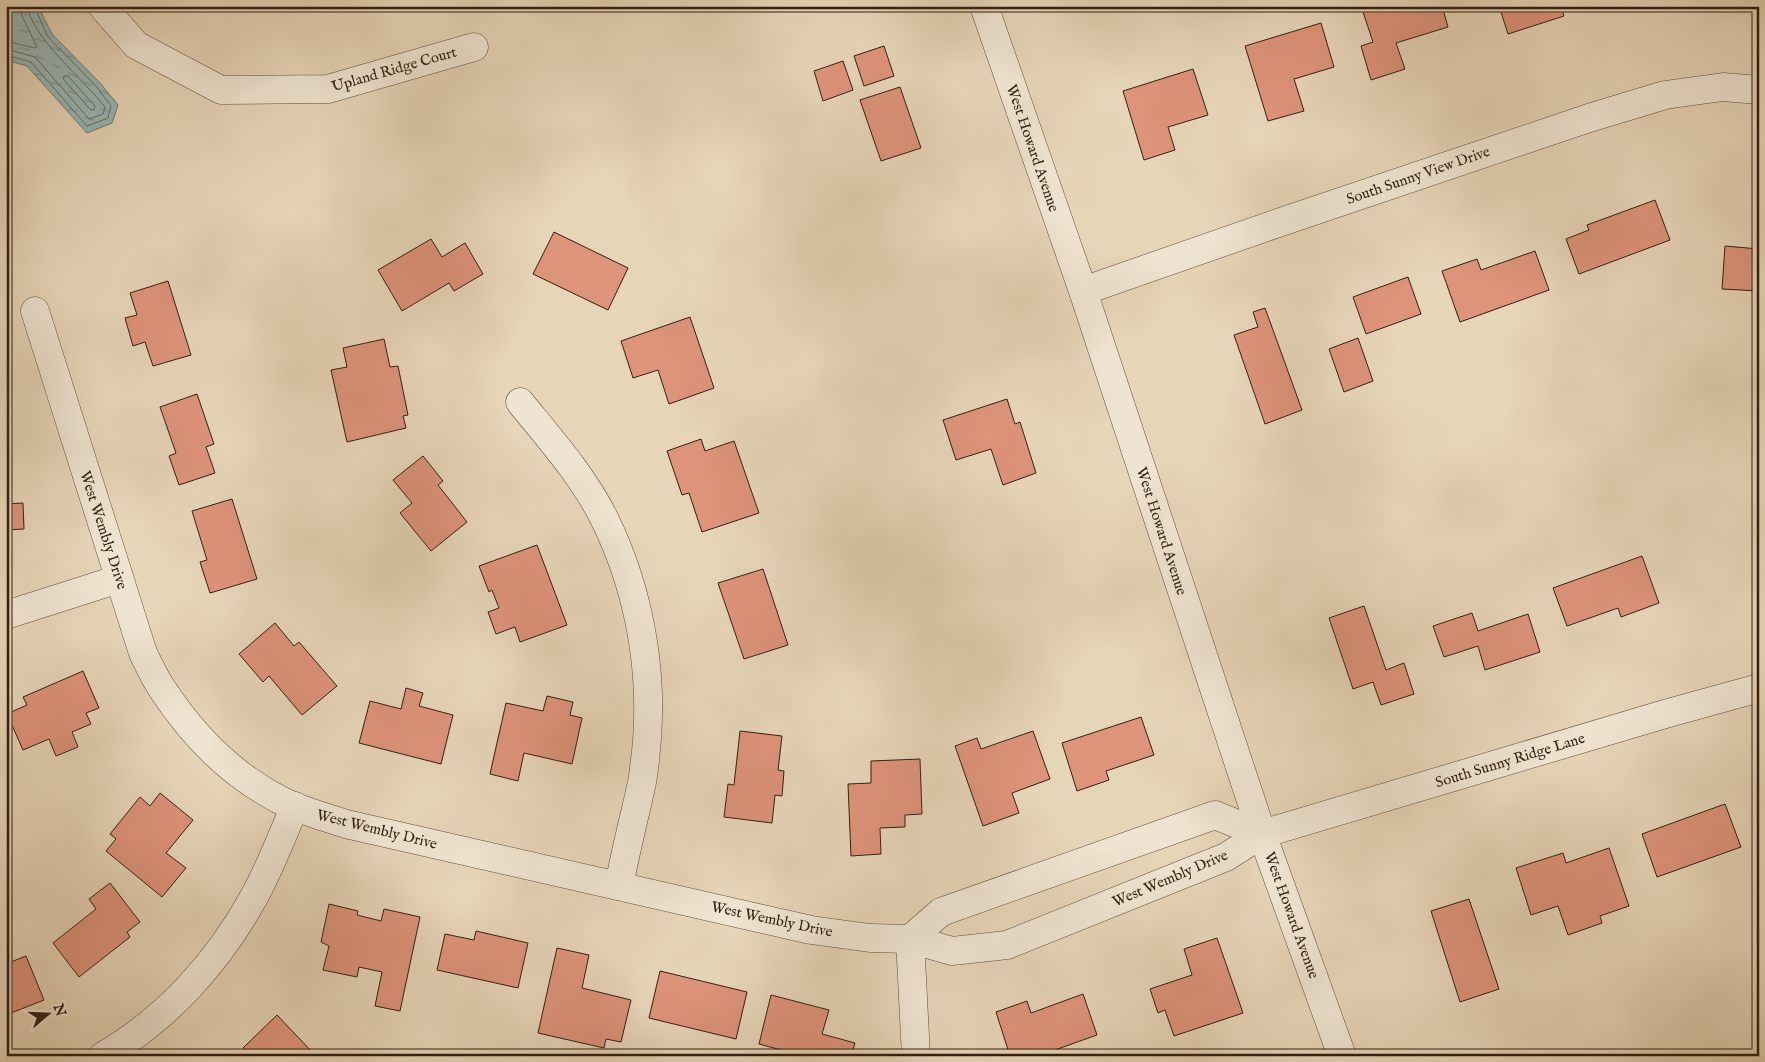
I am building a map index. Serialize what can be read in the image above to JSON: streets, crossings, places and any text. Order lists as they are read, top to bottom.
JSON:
{
  "streets": {
    "street": [
      "Upland Ridge Court",
      "West Howard Avenue",
      "South Sunny View Drive",
      "West Wembly Drive",
      "South Sunny Ridge Lane"
    ]
  },
  "crossings": [
    ["West Howard Avenue", "South Sunny View Drive"],
    ["West Howard Avenue", "West Wembly Drive"],
    ["West Howard Avenue", "South Sunny Ridge Lane"],
    ["West Wembly Drive", "South Sunny Ridge Lane"]
  ],
  "north": "right"
}
